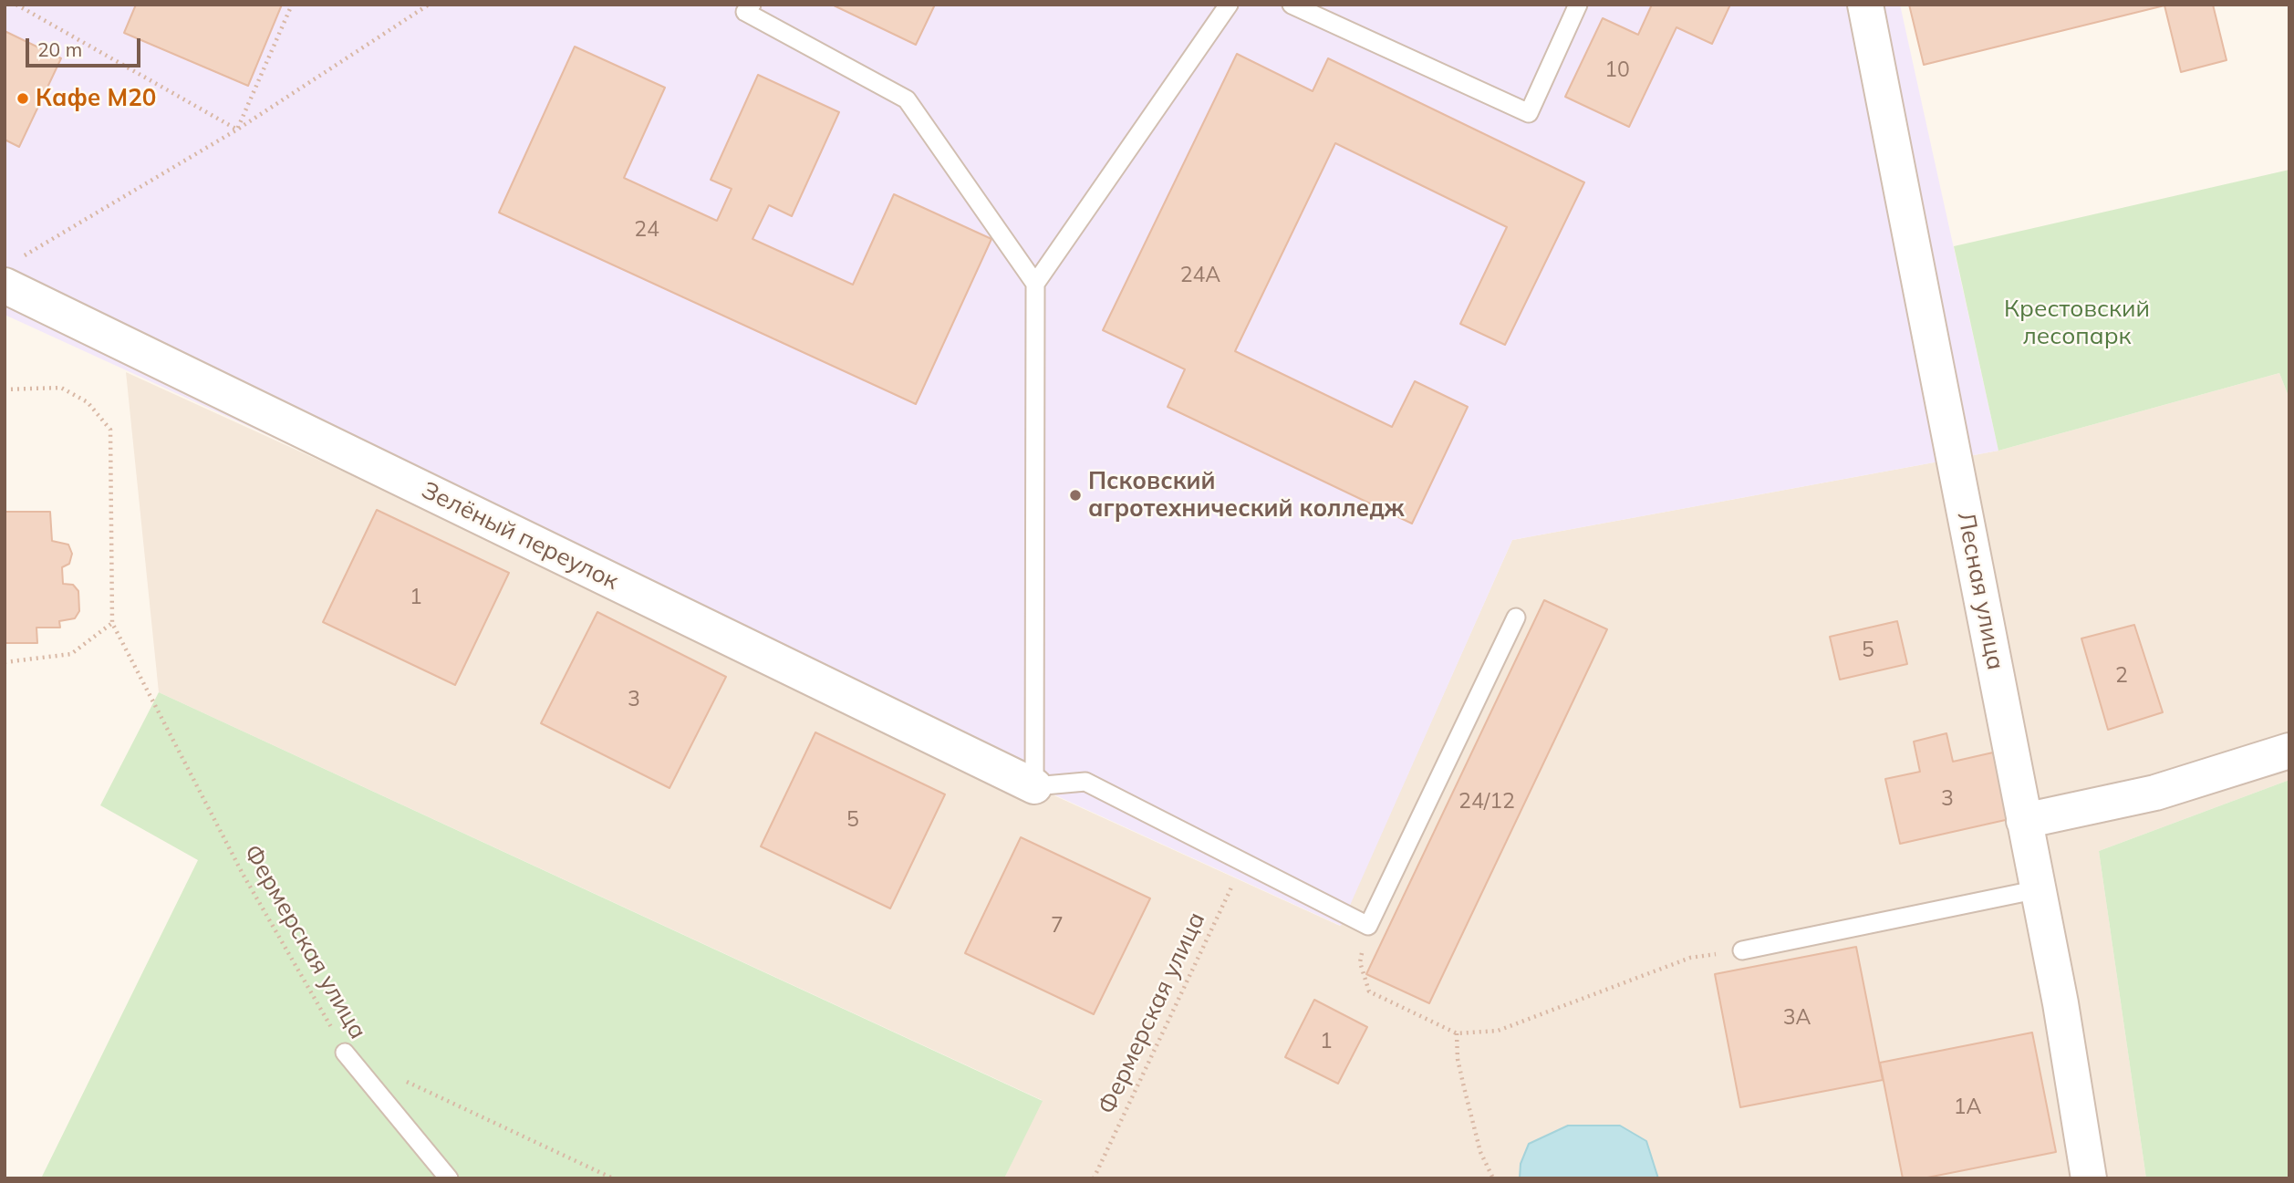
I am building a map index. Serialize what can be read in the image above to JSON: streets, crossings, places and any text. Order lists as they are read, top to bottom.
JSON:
{
  "streets": {
    "street": ["Зелёный переулок", "Лесная улица"],
    "path": ["Фермерская улица"]
  },
  "parks": ["Крестовский лесопарк"],
  "places": ["Кафе М20", "Псковский агротехнический колледж"],
  "house_numbers": [
    "10",
    "24",
    "24А",
    "1",
    "5",
    "2",
    "3",
    "3",
    "24/12",
    "5",
    "7",
    "3А",
    "1",
    "1А"
  ],
  "scale_bar": "20 m"
}
